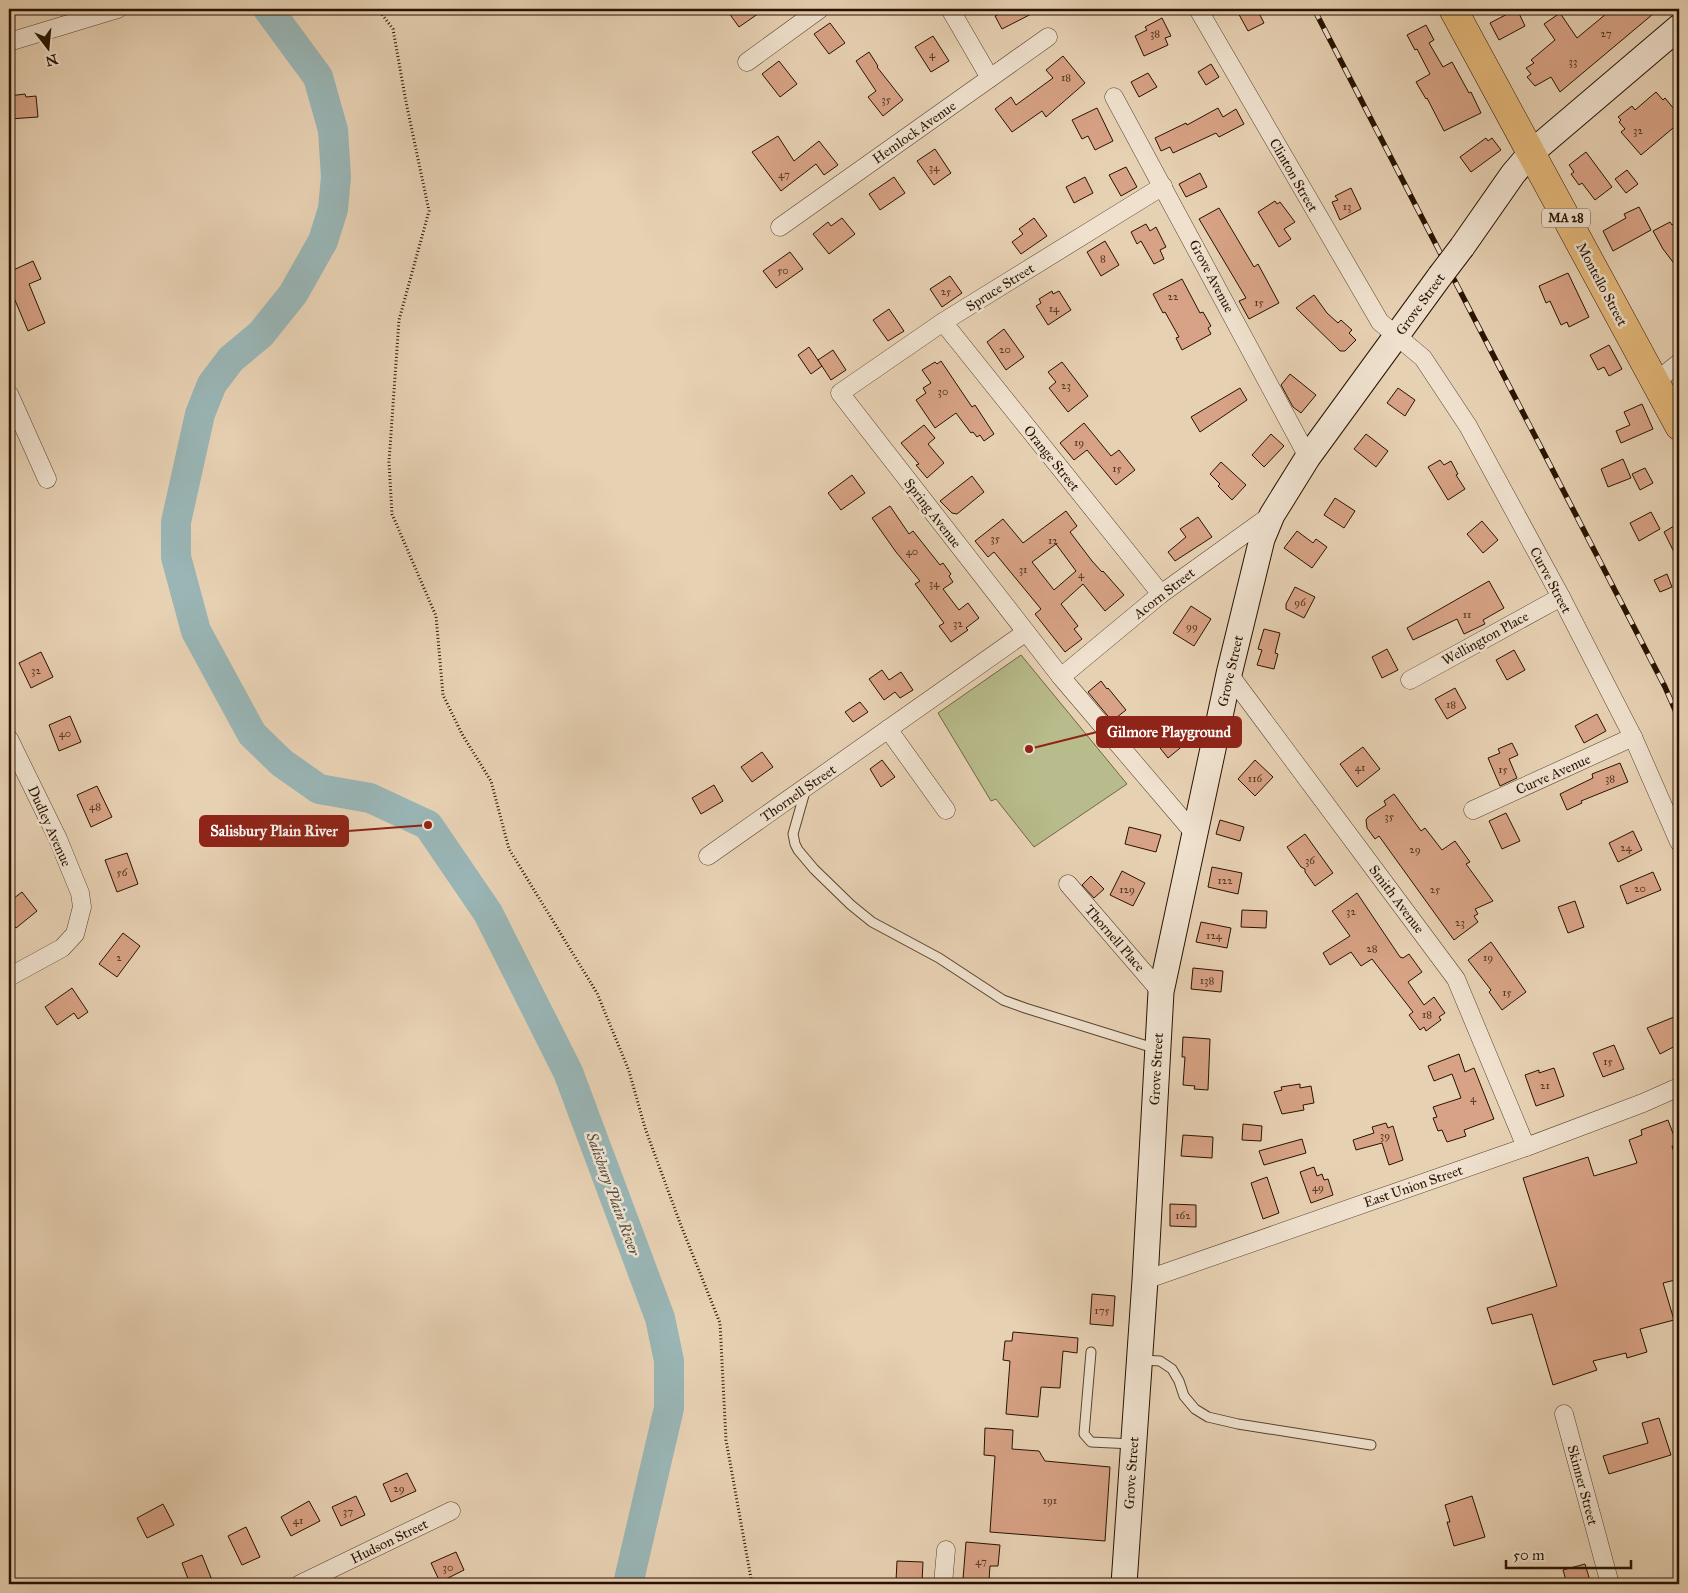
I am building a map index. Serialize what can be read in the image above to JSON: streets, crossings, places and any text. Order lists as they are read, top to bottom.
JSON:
{
  "streets": {
    "main road": ["MA 28", "Montello Street", "Grove Street"],
    "street": [
      "Hemlock Avenue",
      "Clinton Street",
      "Grove Avenue",
      "Spruce Street",
      "Orange Street",
      "Spring Avenue",
      "Curve Street",
      "Acorn Street",
      "Wellington Place",
      "Curve Avenue",
      "Thornell Street",
      "Dudley Avenue",
      "Smith Avenue",
      "Thornell Place",
      "East Union Street",
      "Skinner Street",
      "Hudson Street"
    ]
  },
  "crossings": [
    ["Clinton Street", "Grove Street"],
    ["Clinton Street", "Curve Street"],
    ["Grove Avenue", "Spruce Street"],
    ["Grove Avenue", "Grove Street"],
    ["Montello Street", "Grove Street"],
    ["Spruce Street", "Orange Street"],
    ["Spruce Street", "Spring Avenue"],
    ["Grove Street", "Spring Avenue"],
    ["Grove Street", "Curve Street"],
    ["Grove Street", "Acorn Street"],
    ["Grove Street", "Smith Avenue"],
    ["Grove Street", "Thornell Place"],
    ["Grove Street", "East Union Street"],
    ["Orange Street", "Acorn Street"],
    ["Spring Avenue", "Acorn Street"],
    ["Curve Street", "Wellington Place"],
    ["Curve Street", "Curve Avenue"],
    ["Smith Avenue", "East Union Street"]
  ],
  "water": ["Salisbury Plain River"],
  "places": ["Gilmore Playground", "Salisbury Plain River"],
  "house_numbers": [
    "38",
    "27",
    "4",
    "33",
    "18",
    "35",
    "32",
    "34",
    "47",
    "13",
    "8",
    "50",
    "25",
    "22",
    "15",
    "14",
    "20",
    "23",
    "30",
    "19",
    "15",
    "35",
    "12",
    "40",
    "31",
    "4",
    "34",
    "96",
    "11",
    "32",
    "99",
    "32",
    "18",
    "40",
    "41",
    "15",
    "116",
    "38",
    "48",
    "35",
    "24",
    "29",
    "36",
    "56",
    "122",
    "20",
    "129",
    "25",
    "32",
    "23",
    "124",
    "28",
    "2",
    "19",
    "138",
    "15",
    "18",
    "15",
    "21",
    "4",
    "39",
    "49",
    "162",
    "175",
    "29",
    "191",
    "37",
    "41",
    "47",
    "30"
  ],
  "scale_bar": "50 m",
  "north": "bottom"
}
